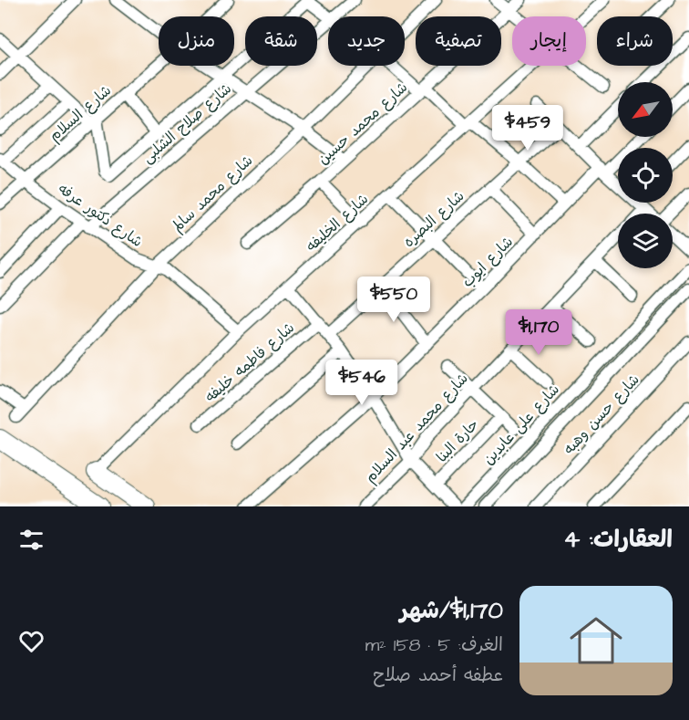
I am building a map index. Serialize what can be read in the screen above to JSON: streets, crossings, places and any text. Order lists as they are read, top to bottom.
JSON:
{
  "streets": {
    "street": [
      "شارع السلام",
      "شارع صلاح الشلبى",
      "شارع محمد حسين",
      "شارع محمد سالم",
      "شارع دكتور عرفه",
      "شارع البصره",
      "شارع الخليفه",
      "شارع ايوب",
      "شارع فاطمه خليفه",
      "شارع حسن وهبه",
      "شارع على عابدين",
      "شارع محمد عبد السلام",
      "حارة البنا"
    ]
  },
  "crossings": [
    ["شارع السلام", "شارع دكتور عرفه"],
    ["شارع صلاح الشلبى", "شارع دكتور عرفه"],
    ["شارع محمد سالم", "شارع دكتور عرفه"],
    ["شارع دكتور عرفه", "شارع الخليفه"]
  ],
  "north": "bottom left",
  "page": {
    "chip": [
      "شراء",
      "إيجار",
      "تصفية",
      "جديد",
      "شقة",
      "منزل"
    ],
    "price": [
      "$459",
      "$550",
      "$1,170",
      "$546"
    ],
    "heading": "العقارات: 4",
    "list": [
      {
        "name": "$1,170/شهر",
        "note": "الغرف: 5 · 158 m² · عطفه أحمد صلاح"
      }
    ]
  }
}
